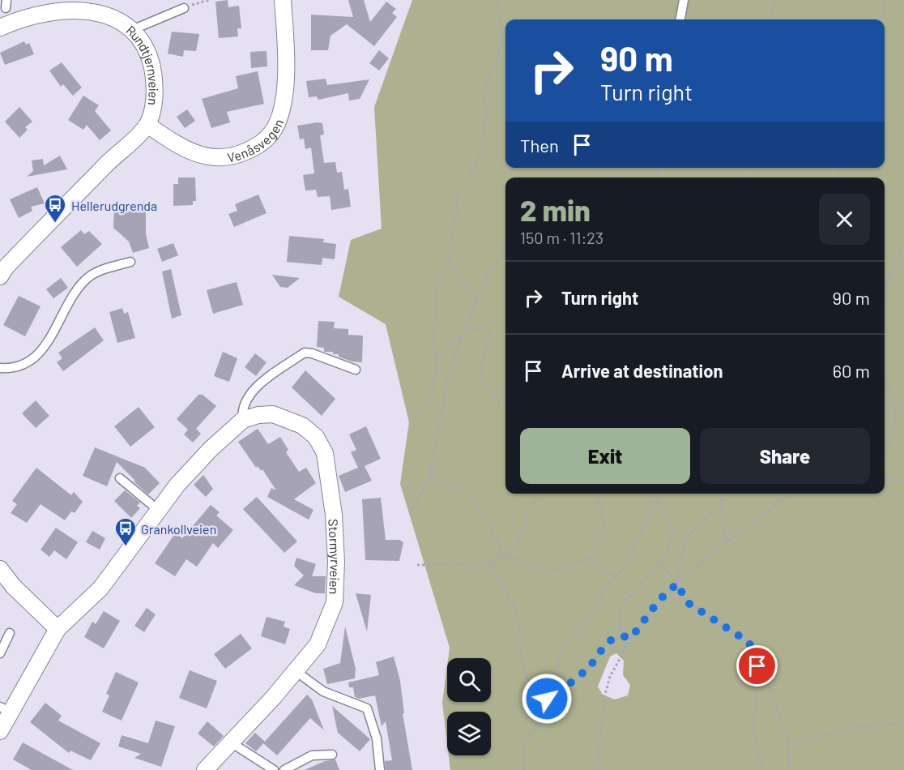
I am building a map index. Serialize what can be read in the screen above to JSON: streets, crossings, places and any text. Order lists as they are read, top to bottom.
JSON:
{
  "streets": {
    "street": ["Rundtjernveien", "Venåsvegen", "Stormyrveien"]
  },
  "crossings": [
    ["Rundtjernveien", "Venåsvegen"]
  ],
  "places": {
    "bus stop": ["Hellerudgrenda", "Grankollveien"]
  },
  "page": {
    "turn": ["90 m", "Turn right"],
    "then": "Then",
    "heading": ["2 min", "150 m · 11:23"],
    "list": [
      {
        "name": "Turn right",
        "value": "90 m"
      },
      {
        "name": "Arrive at destination",
        "value": "60 m"
      }
    ],
    "buttons": ["Exit", "Share"]
  }
}
